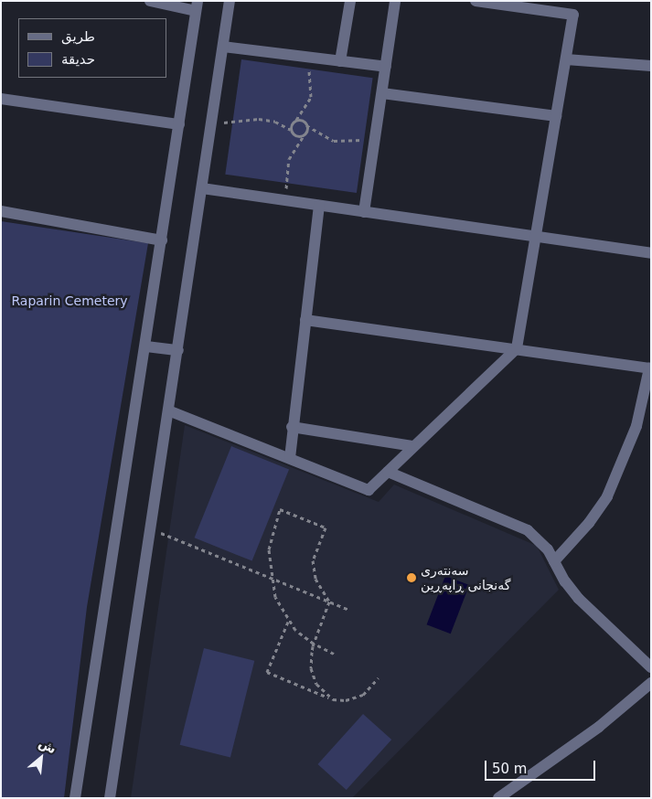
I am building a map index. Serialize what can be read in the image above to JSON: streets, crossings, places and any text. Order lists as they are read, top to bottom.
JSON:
{
  "parks": ["Raparin Cemetery"],
  "places": ["سەنتەری گەنجانی ڕاپەڕین"],
  "legend": ["طريق", "حديقة"],
  "scale_bar": "50 m",
  "north": "top right"
}
